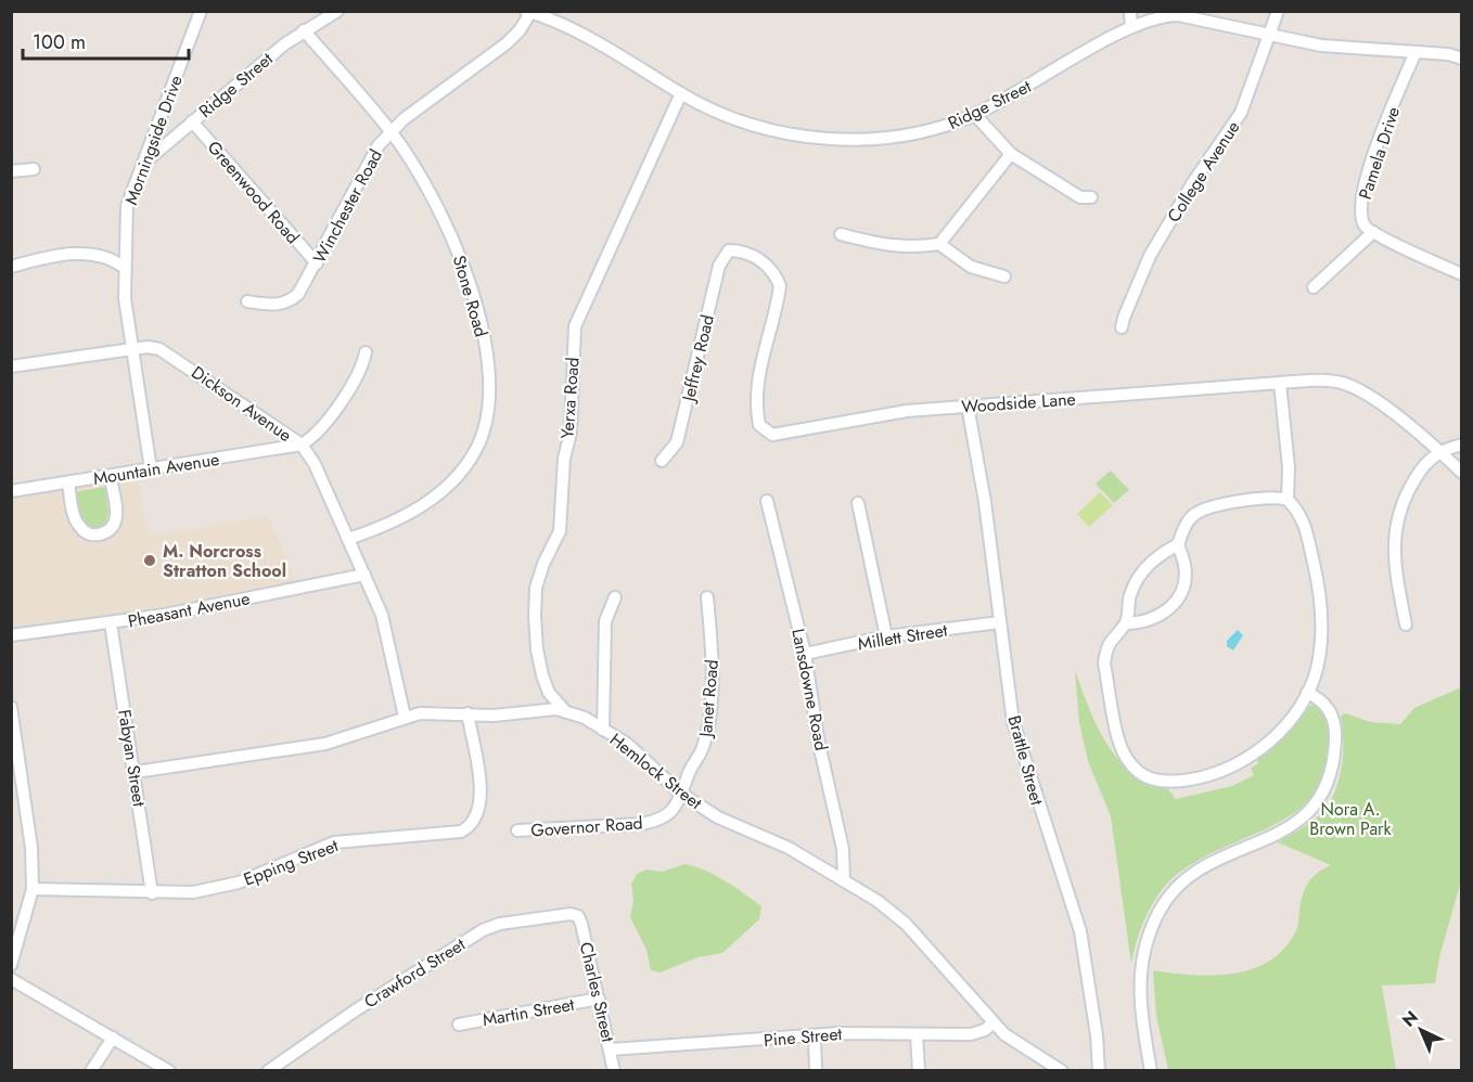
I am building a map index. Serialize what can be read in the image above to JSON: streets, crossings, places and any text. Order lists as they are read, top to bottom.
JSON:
{
  "streets": {
    "street": [
      "Ridge Street",
      "Morningside Drive",
      "Pamela Drive",
      "College Avenue",
      "Greenwood Road",
      "Winchester Road",
      "Stone Road",
      "Jeffrey Road",
      "Yerxa Road",
      "Woodside Lane",
      "Dickson Avenue",
      "Mountain Avenue",
      "Pheasant Avenue",
      "Millett Street",
      "Lansdowne Road",
      "Janet Road",
      "Fabyan Street",
      "Brattle Street",
      "Hemlock Street",
      "Governor Road",
      "Epping Street",
      "Crawford Street",
      "Charles Street",
      "Martin Street",
      "Pine Street"
    ]
  },
  "crossings": [
    ["Ridge Street", "Morningside Drive"],
    ["Ridge Street", "Pamela Drive"],
    ["Ridge Street", "College Avenue"],
    ["Ridge Street", "Greenwood Road"],
    ["Ridge Street", "Winchester Road"],
    ["Ridge Street", "Stone Road"],
    ["Ridge Street", "Yerxa Road"],
    ["Morningside Drive", "Dickson Avenue"],
    ["Morningside Drive", "Mountain Avenue"],
    ["Greenwood Road", "Winchester Road"],
    ["Winchester Road", "Stone Road"],
    ["Stone Road", "Dickson Avenue"],
    ["Jeffrey Road", "Woodside Lane"],
    ["Yerxa Road", "Hemlock Street"],
    ["Woodside Lane", "Brattle Street"],
    ["Dickson Avenue", "Mountain Avenue"],
    ["Dickson Avenue", "Pheasant Avenue"],
    ["Dickson Avenue", "Hemlock Street"],
    ["Pheasant Avenue", "Fabyan Street"],
    ["Millett Street", "Lansdowne Road"],
    ["Millett Street", "Brattle Street"],
    ["Lansdowne Road", "Hemlock Street"],
    ["Janet Road", "Hemlock Street"],
    ["Janet Road", "Governor Road"],
    ["Fabyan Street", "Hemlock Street"],
    ["Fabyan Street", "Epping Street"],
    ["Hemlock Street", "Governor Road"],
    ["Hemlock Street", "Epping Street"],
    ["Hemlock Street", "Pine Street"],
    ["Crawford Street", "Charles Street"],
    ["Charles Street", "Martin Street"],
    ["Charles Street", "Pine Street"]
  ],
  "parks": ["Nora A. Brown Park"],
  "places": ["M. Norcross Stratton School"],
  "scale_bar": "100 m",
  "north": "top left"
}
